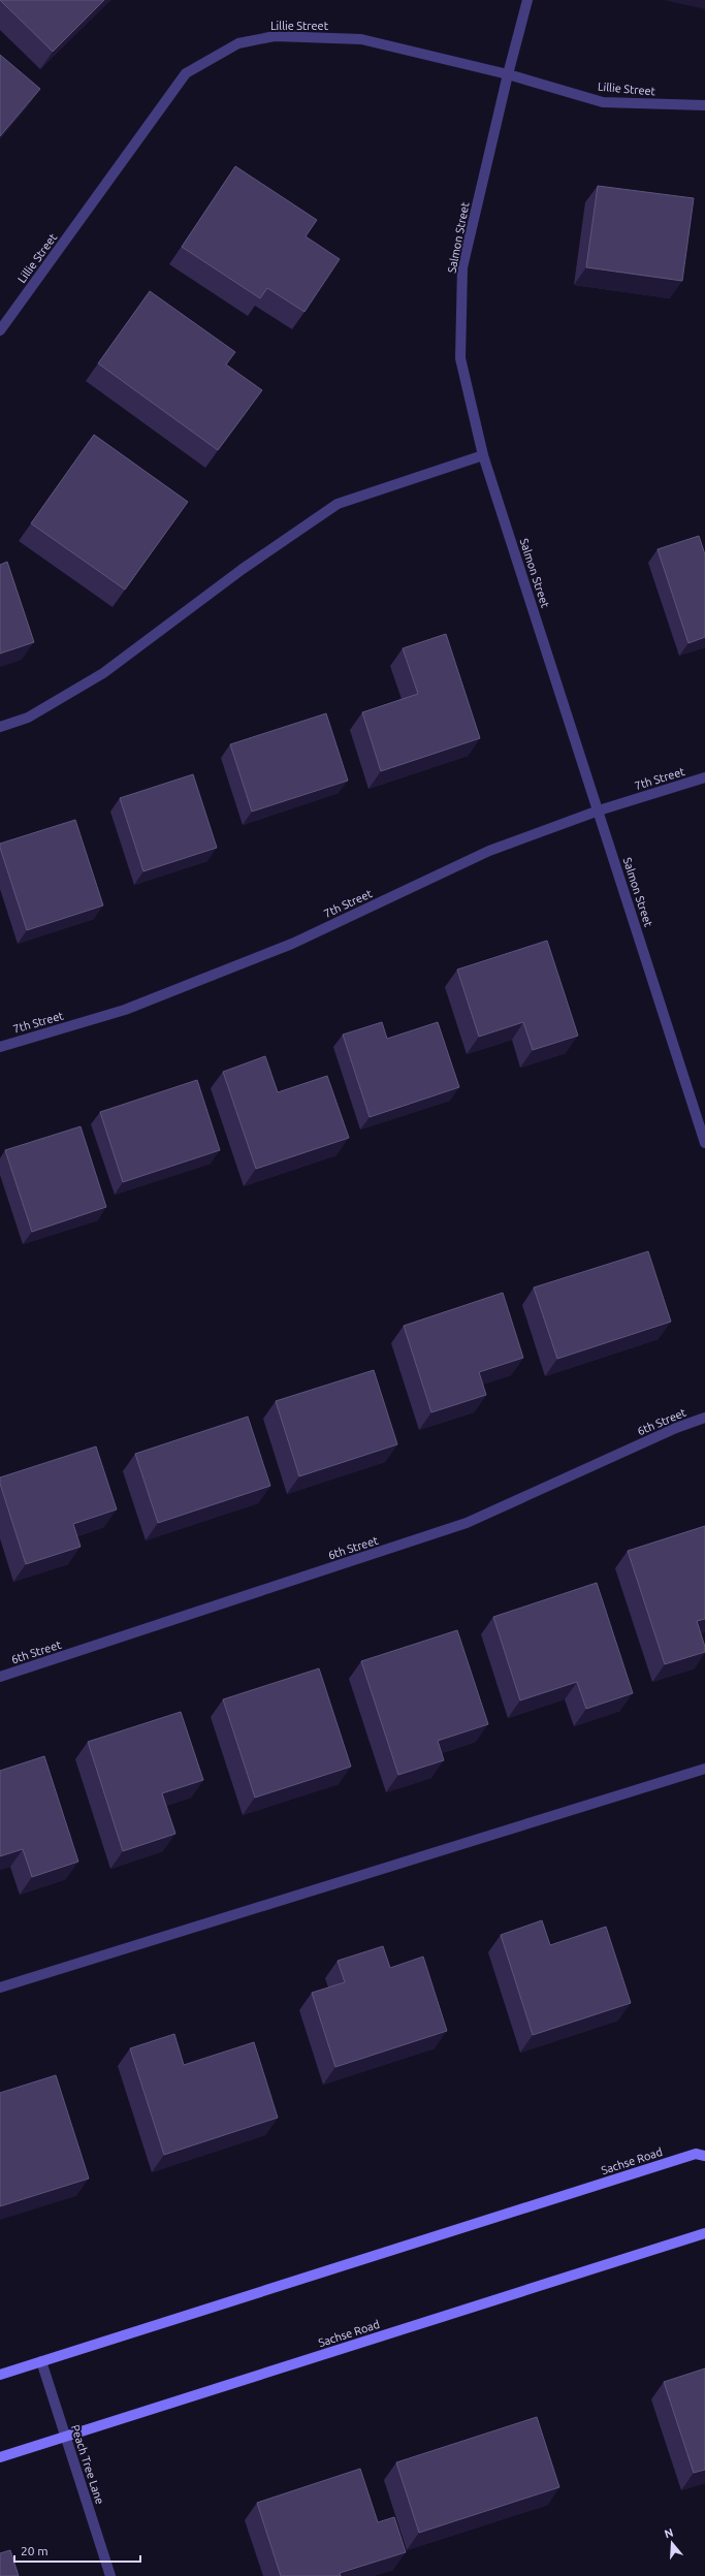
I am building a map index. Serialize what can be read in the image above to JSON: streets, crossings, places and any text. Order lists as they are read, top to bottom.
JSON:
{
  "streets": {
    "main road": ["Sachse Road"],
    "street": [
      "Lillie Street",
      "Salmon Street",
      "7th Street",
      "6th Street",
      "Peach Tree Lane"
    ]
  },
  "crossings": [
    ["Lillie Street", "Salmon Street"],
    ["Salmon Street", "7th Street"],
    ["Sachse Road", "Peach Tree Lane"]
  ],
  "scale_bar": "20 m",
  "north": "top"
}
